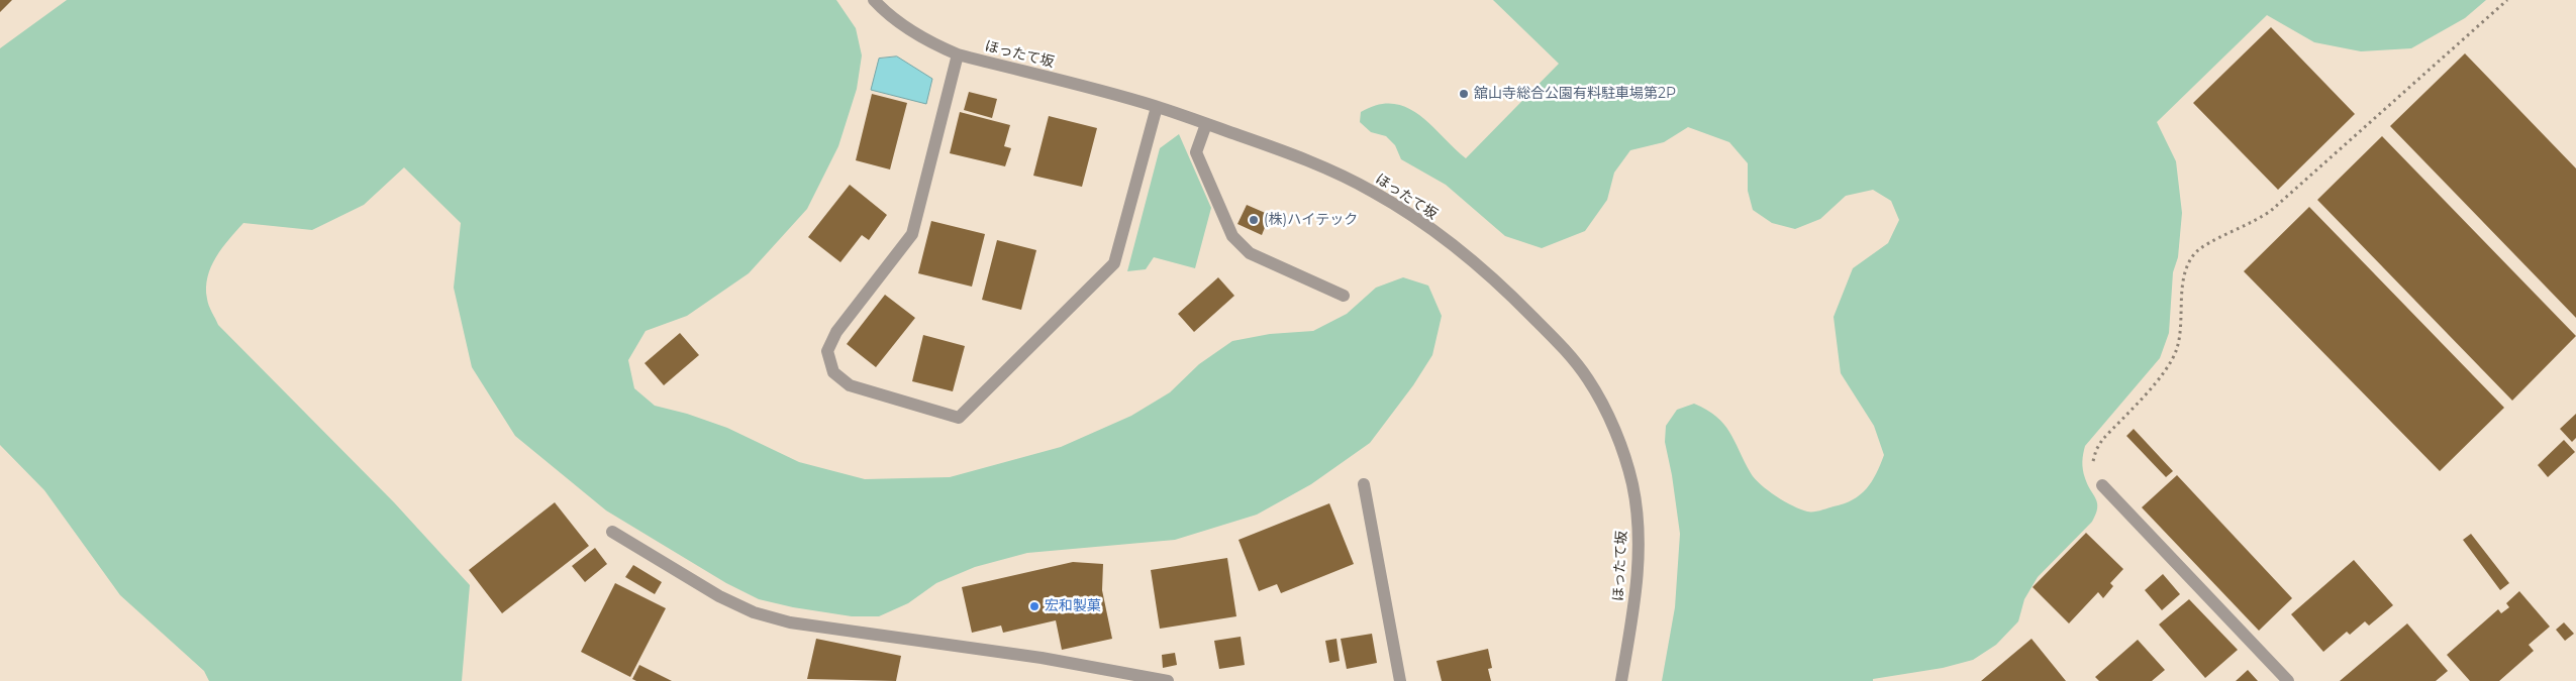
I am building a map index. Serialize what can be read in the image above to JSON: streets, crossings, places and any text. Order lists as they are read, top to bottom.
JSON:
{
  "streets": {
    "street": ["ほったて坂"]
  },
  "places": ["舘山寺総合公園有料駐車場第2P", "(株)ハイテック", "宏和製菓"]
}
